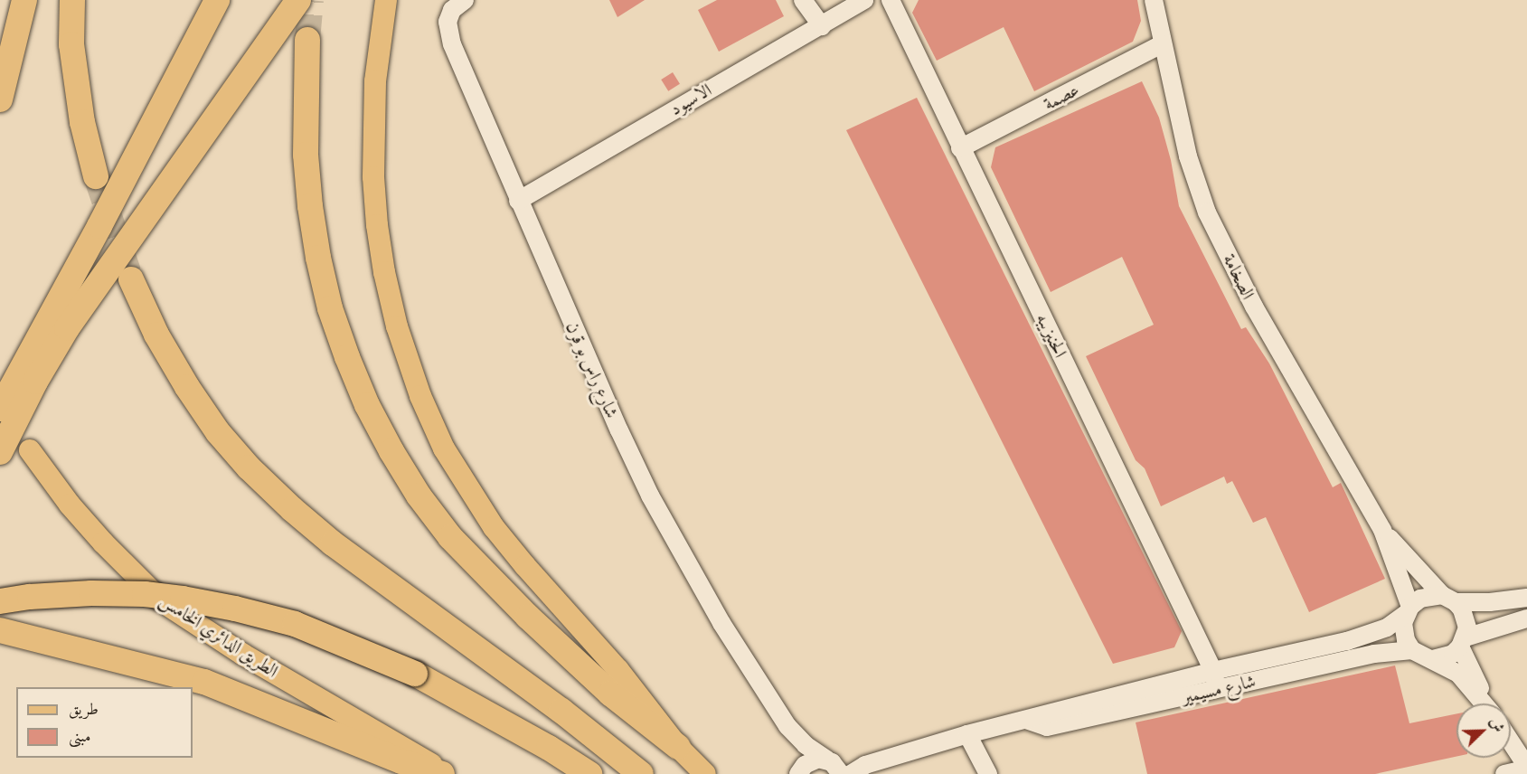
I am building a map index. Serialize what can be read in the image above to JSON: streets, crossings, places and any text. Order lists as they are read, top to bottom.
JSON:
{
  "streets": {
    "main road": ["الطريق الدائري الخامس"],
    "street": [
      "عصمة",
      "الاسيود",
      "الصخامة",
      "الحنيزيبه",
      "شارع راس بو قرن",
      "شارع مسيمير"
    ]
  },
  "crossings": [
    ["عصمة", "الصخامة"],
    ["عصمة", "الحنيزيبه"],
    ["الاسيود", "شارع راس بو قرن"],
    ["الصخامة", "شارع مسيمير"],
    ["الحنيزيبه", "شارع مسيمير"],
    ["شارع راس بو قرن", "شارع مسيمير"]
  ],
  "legend": ["طريق", "مبنى"],
  "north": "top right"
}
